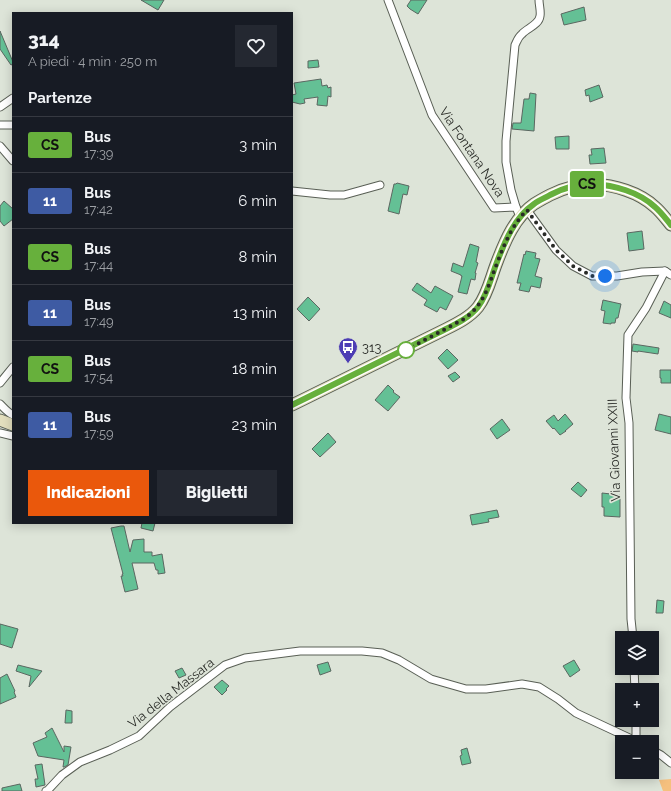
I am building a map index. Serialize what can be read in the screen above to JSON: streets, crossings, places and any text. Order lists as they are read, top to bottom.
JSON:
{
  "streets": {
    "street": ["Via Fontana Nova", "Via Giovanni XXIII", "Via della Massara"]
  },
  "crossings": [
    ["Via Fontana Nova", "Via Giovanni XXIII"]
  ],
  "places": {
    "bus stop": ["313"]
  },
  "lines": ["bus line CS"],
  "page": {
    "on_map": "CS",
    "heading": [
      ["314", "A piedi · 4 min · 250 m"],
      "Partenze"
    ],
    "list": [
      {
        "mark": "CS",
        "name": "Bus",
        "note": "17:39",
        "value": "3 min"
      },
      {
        "mark": "11",
        "name": "Bus",
        "note": "17:42",
        "value": "6 min"
      },
      {
        "mark": "CS",
        "name": "Bus",
        "note": "17:44",
        "value": "8 min"
      },
      {
        "mark": "11",
        "name": "Bus",
        "note": "17:49",
        "value": "13 min"
      },
      {
        "mark": "CS",
        "name": "Bus",
        "note": "17:54",
        "value": "18 min"
      },
      {
        "mark": "11",
        "name": "Bus",
        "note": "17:59",
        "value": "23 min"
      }
    ],
    "buttons": ["Indicazioni", "Biglietti"],
    "map_buttons": ["+", "−"]
  }
}
